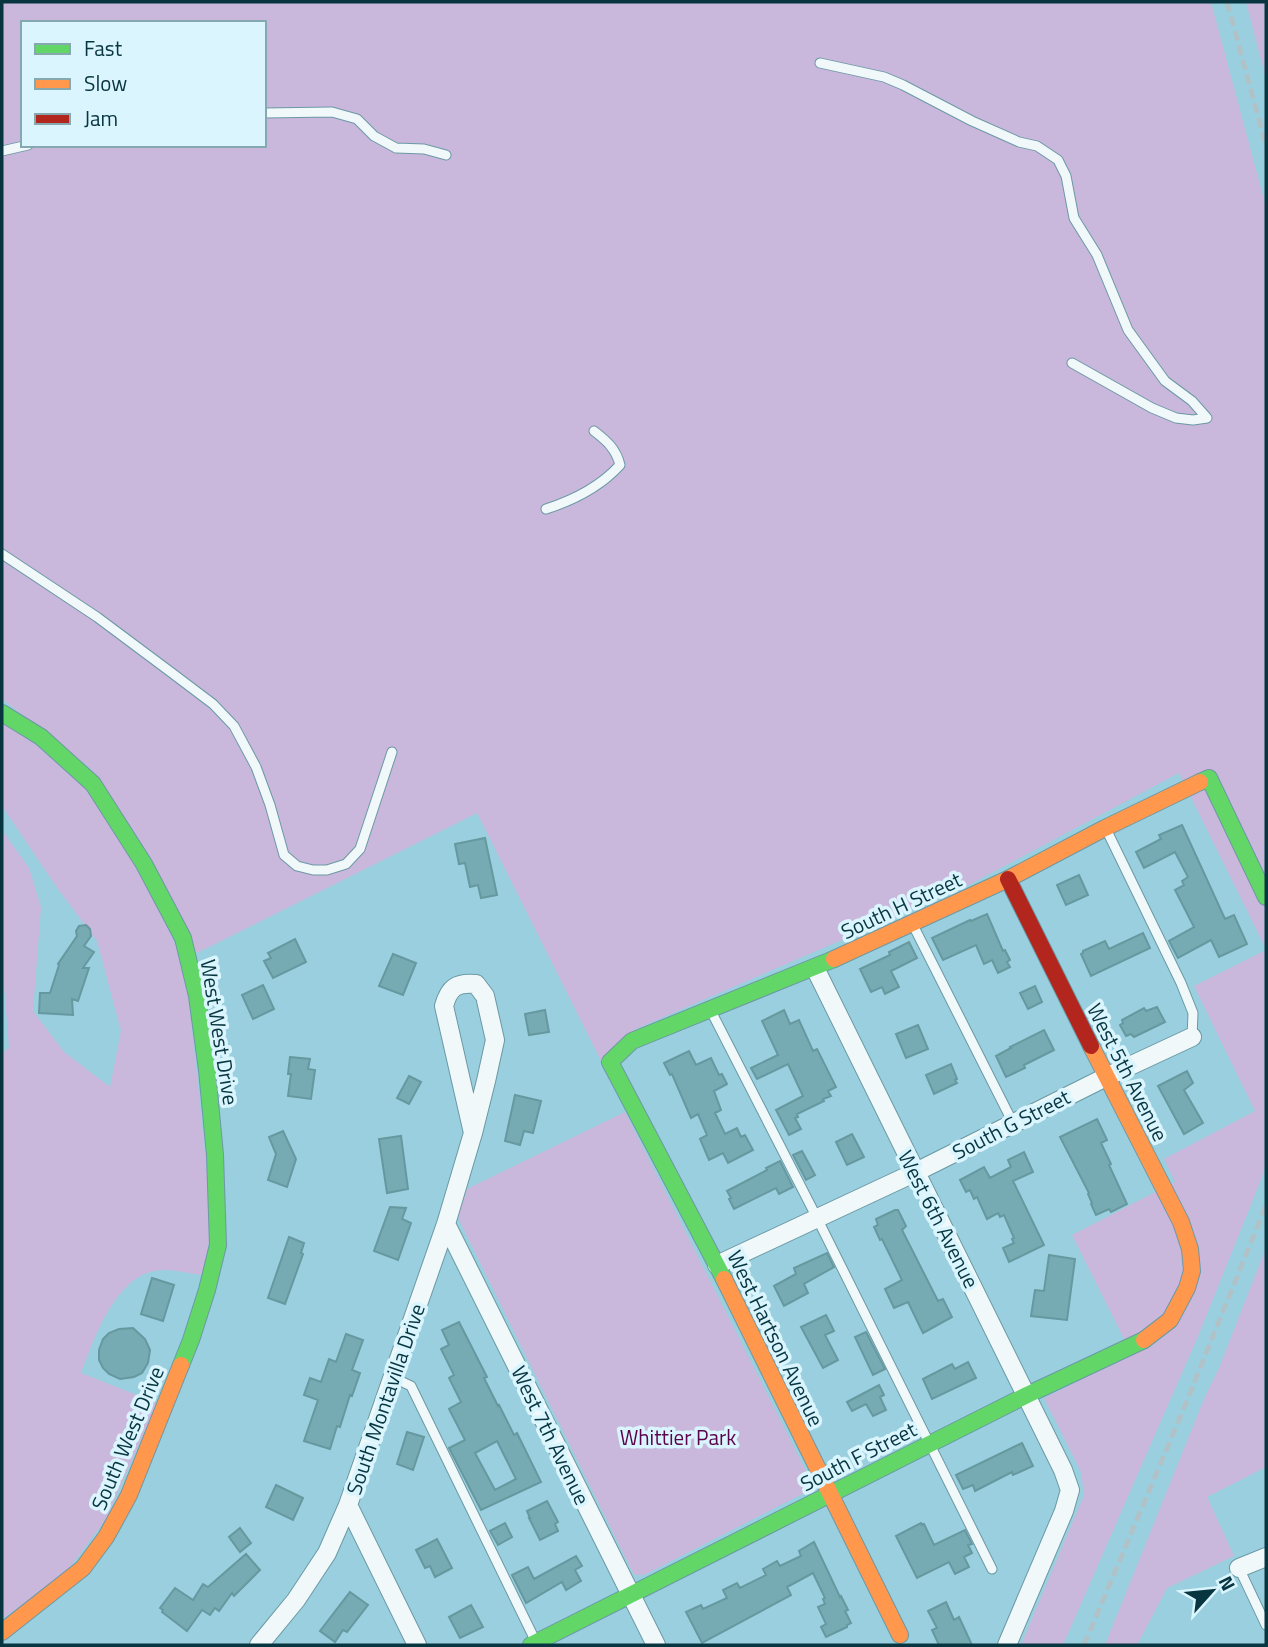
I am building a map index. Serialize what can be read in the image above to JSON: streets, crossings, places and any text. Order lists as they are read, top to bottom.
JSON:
{
  "streets": {
    "street": [
      "South H Street",
      "West West Drive",
      "West 5th Avenue",
      "South G Street",
      "West 6th Avenue",
      "West Hartson Avenue",
      "South Montavilla Drive",
      "West 7th Avenue",
      "South West Drive",
      "South F Street"
    ]
  },
  "crossings": [
    ["South H Street", "West 5th Avenue"],
    ["South H Street", "West 6th Avenue"],
    ["South H Street", "West Hartson Avenue"],
    ["West West Drive", "South West Drive"],
    ["West 5th Avenue", "South G Street"],
    ["West 5th Avenue", "South F Street"],
    ["South G Street", "West 6th Avenue"],
    ["South G Street", "West Hartson Avenue"],
    ["West 6th Avenue", "South F Street"],
    ["West Hartson Avenue", "South F Street"],
    ["South Montavilla Drive", "West 7th Avenue"],
    ["West 7th Avenue", "South F Street"]
  ],
  "parks": ["Whittier Park"],
  "legend": ["Fast", "Slow", "Jam"],
  "north": "top right"
}
